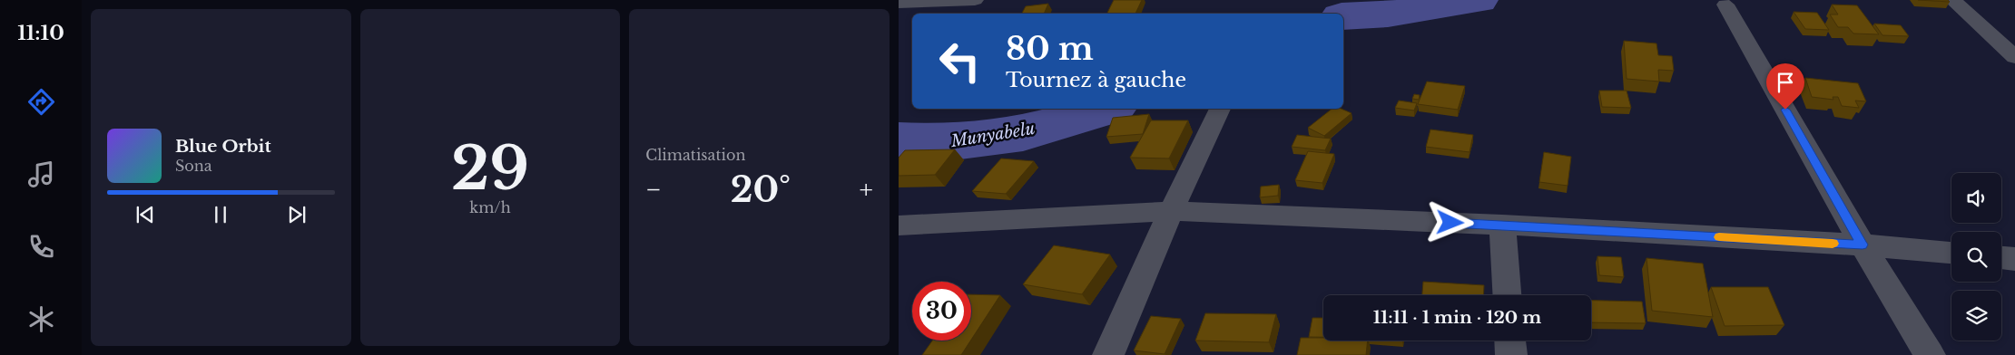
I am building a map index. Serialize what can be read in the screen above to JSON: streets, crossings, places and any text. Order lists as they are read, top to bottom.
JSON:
{
  "water": ["Munyabelu"],
  "page": {
    "tabs": "11:10",
    "tile": [
      ["29", "km/h"],
      "Climatisation"
    ],
    "turn": ["80 m", "Tournez à gauche"],
    "song": ["Blue Orbit", "Sona"],
    "heat": ["−", "20°", "+"],
    "limit": "30",
    "trip": "11:11 · 1 min · 120 m"
  }
}
